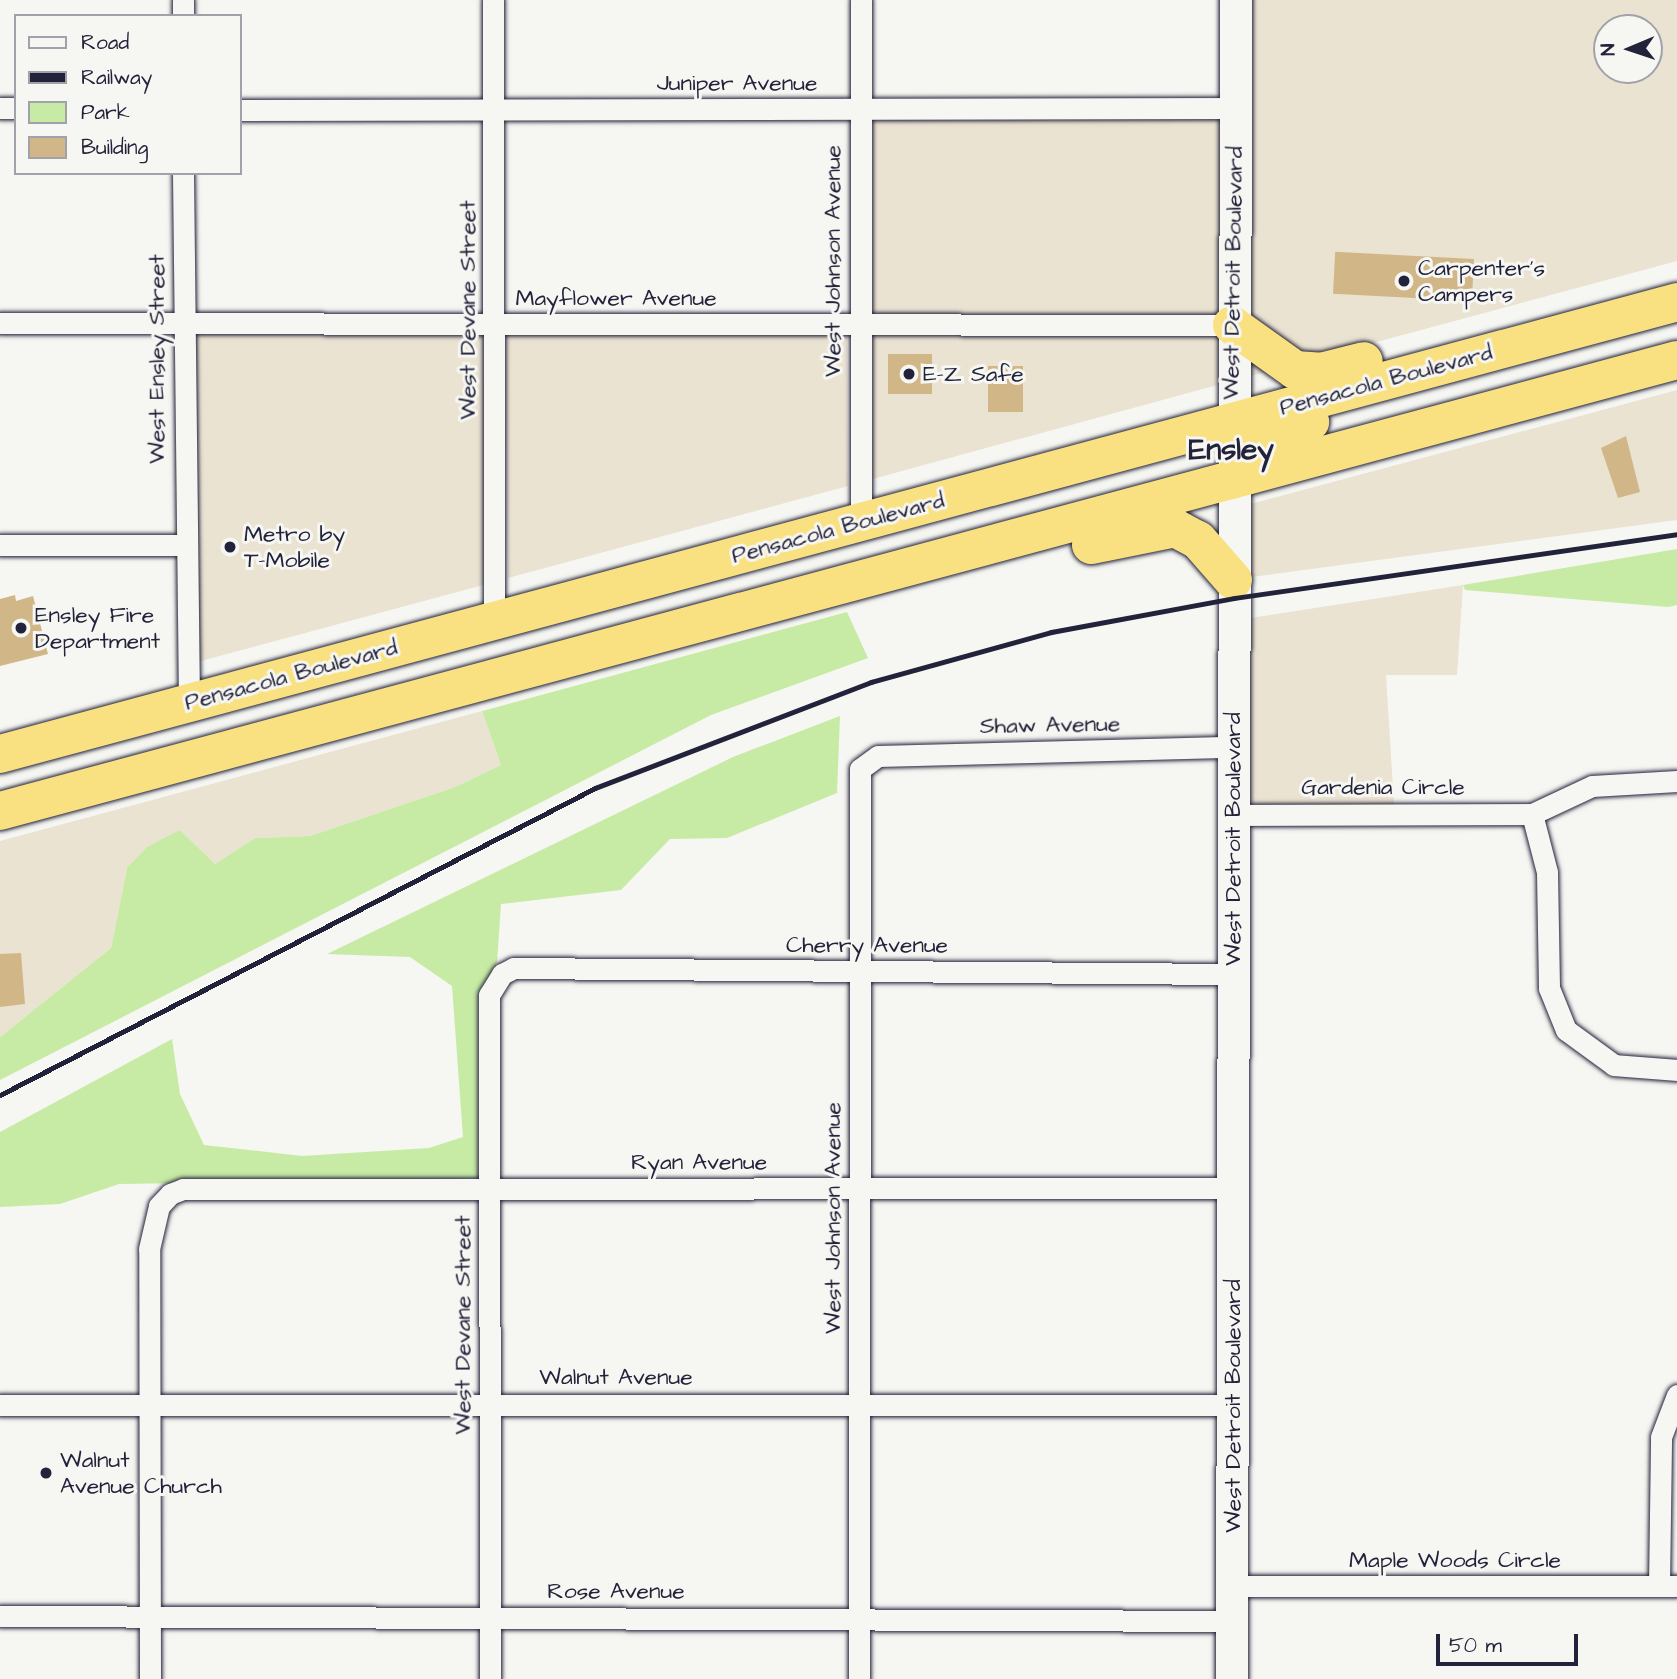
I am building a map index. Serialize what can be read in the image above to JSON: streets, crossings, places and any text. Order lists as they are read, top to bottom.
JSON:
{
  "streets": {
    "highway": ["Pensacola Boulevard"],
    "street": [
      "Juniper Avenue",
      "West Johnson Avenue",
      "West Detroit Boulevard",
      "Mayflower Avenue",
      "West Devane Street",
      "West Ensley Street",
      "Shaw Avenue",
      "Gardenia Circle",
      "Cherry Avenue",
      "Ryan Avenue",
      "Walnut Avenue",
      "Maple Woods Circle",
      "Rose Avenue"
    ]
  },
  "crossings": [
    ["Juniper Avenue", "West Johnson Avenue"],
    ["Juniper Avenue", "West Detroit Boulevard"],
    ["Juniper Avenue", "West Devane Street"],
    ["West Johnson Avenue", "Mayflower Avenue"],
    ["West Johnson Avenue", "Pensacola Boulevard"],
    ["West Johnson Avenue", "Shaw Avenue"],
    ["West Johnson Avenue", "Cherry Avenue"],
    ["West Johnson Avenue", "Ryan Avenue"],
    ["West Johnson Avenue", "Walnut Avenue"],
    ["West Johnson Avenue", "Rose Avenue"],
    ["West Detroit Boulevard", "Mayflower Avenue"],
    ["West Detroit Boulevard", "Pensacola Boulevard"],
    ["West Detroit Boulevard", "Shaw Avenue"],
    ["West Detroit Boulevard", "Gardenia Circle"],
    ["West Detroit Boulevard", "Cherry Avenue"],
    ["West Detroit Boulevard", "Ryan Avenue"],
    ["West Detroit Boulevard", "Walnut Avenue"],
    ["West Detroit Boulevard", "Maple Woods Circle"],
    ["West Detroit Boulevard", "Rose Avenue"],
    ["Mayflower Avenue", "West Devane Street"],
    ["Mayflower Avenue", "West Ensley Street"],
    ["West Devane Street", "Pensacola Boulevard"],
    ["West Devane Street", "Cherry Avenue"],
    ["West Devane Street", "Ryan Avenue"],
    ["West Devane Street", "Walnut Avenue"],
    ["West Devane Street", "Rose Avenue"],
    ["West Ensley Street", "Pensacola Boulevard"],
    ["Ryan Avenue", "Walnut Avenue"]
  ],
  "districts": ["Ensley"],
  "places": [
    "Carpenter's Campers",
    "E-Z Safe",
    "Metro by T-Mobile",
    "Ensley Fire Department",
    "Walnut Avenue Church"
  ],
  "legend": [
    "Road",
    "Railway",
    "Park",
    "Building"
  ],
  "scale_bar": "50 m",
  "north": "left"
}
